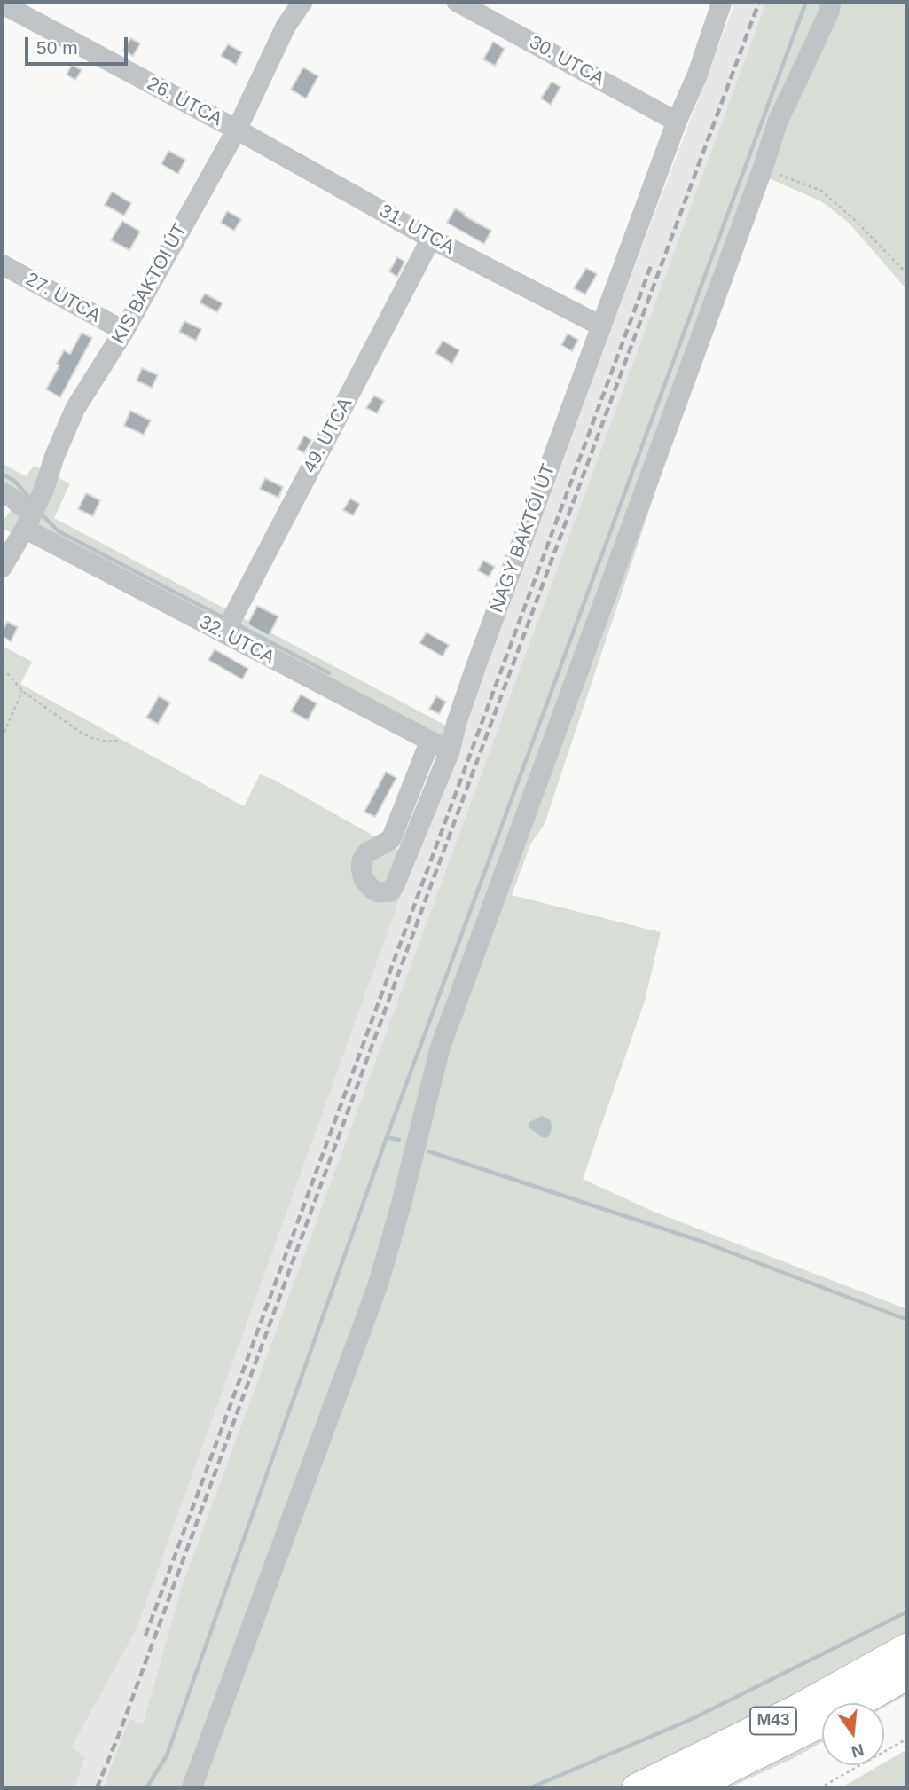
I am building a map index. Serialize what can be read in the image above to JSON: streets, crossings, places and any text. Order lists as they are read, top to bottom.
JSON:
{
  "streets": {
    "highway": ["M43"],
    "street": [
      "30. UTCA",
      "26. UTCA",
      "31. UTCA",
      "KIS BAKTÓI ÚT",
      "27. UTCA",
      "49. UTCA",
      "NAGY BAKTÓI ÚT",
      "32. UTCA"
    ]
  },
  "crossings": [
    ["30. UTCA", "NAGY BAKTÓI ÚT"],
    ["26. UTCA", "31. UTCA"],
    ["26. UTCA", "KIS BAKTÓI ÚT"],
    ["31. UTCA", "KIS BAKTÓI ÚT"],
    ["31. UTCA", "49. UTCA"],
    ["31. UTCA", "NAGY BAKTÓI ÚT"],
    ["KIS BAKTÓI ÚT", "27. UTCA"],
    ["KIS BAKTÓI ÚT", "32. UTCA"],
    ["49. UTCA", "32. UTCA"],
    ["NAGY BAKTÓI ÚT", "32. UTCA"]
  ],
  "scale_bar": "50 m",
  "north": "bottom"
}
